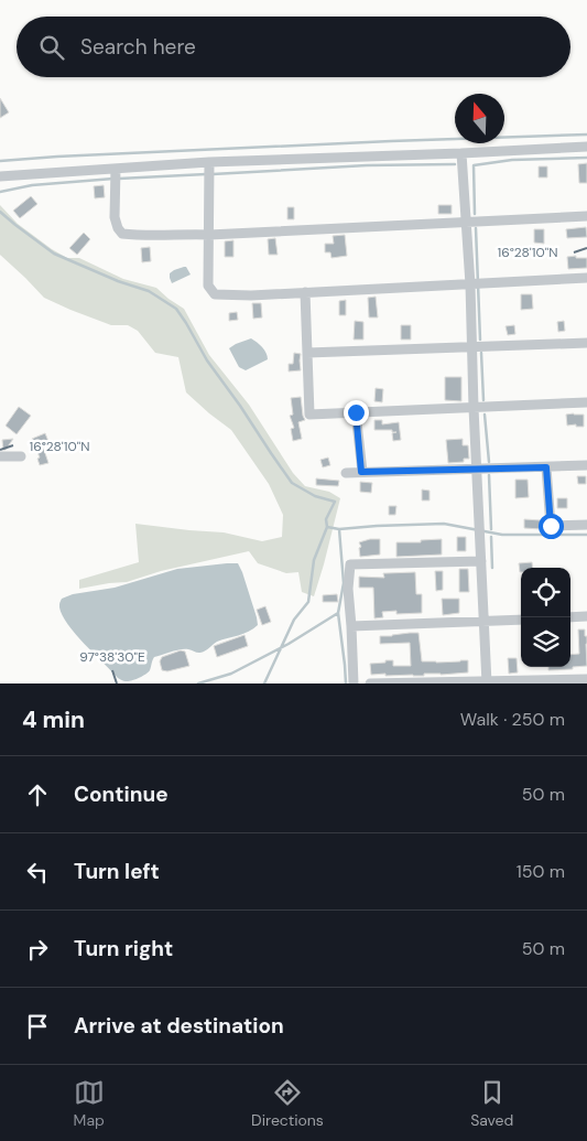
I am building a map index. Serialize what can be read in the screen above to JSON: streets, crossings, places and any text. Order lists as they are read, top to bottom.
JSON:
{
  "north": "top",
  "page": {
    "search": "Search here",
    "heading": ["4 min", "Walk · 250 m"],
    "list": [
      ["Continue", "50 m"],
      ["Turn left", "150 m"],
      ["Turn right", "50 m"],
      "Arrive at destination"
    ],
    "nav": ["Map", "Directions", "Saved"]
  },
  "coordinates": ["16°28'10\"N", "97°38'30\"E"]
}
